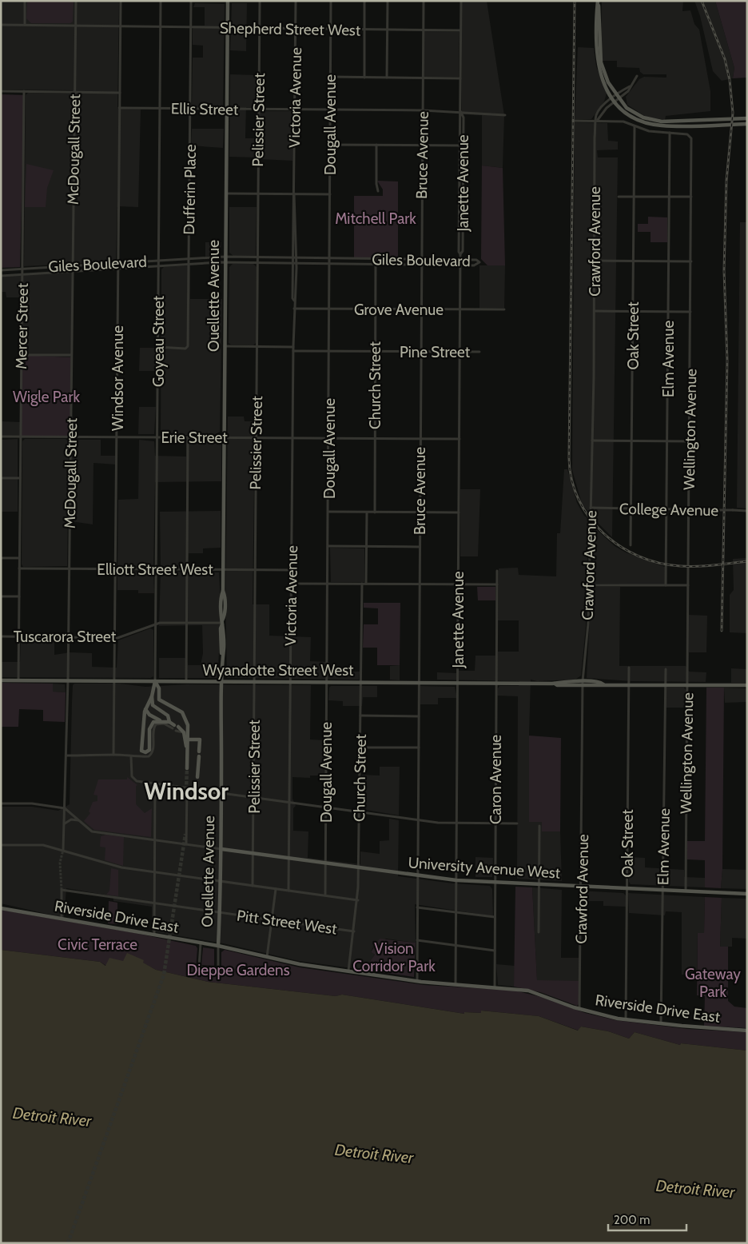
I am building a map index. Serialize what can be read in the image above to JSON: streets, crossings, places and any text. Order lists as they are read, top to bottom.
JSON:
{
  "streets": {
    "main road": [
      "Ouellette Avenue",
      "Wyandotte Street West",
      "University Avenue West",
      "Riverside Drive East"
    ],
    "street": [
      "Shepherd Street West",
      "Victoria Avenue",
      "Ellis Street",
      "Pelissier Street",
      "Dougall Avenue",
      "McDougall Street",
      "Bruce Avenue",
      "Janette Avenue",
      "Dufferin Place",
      "Crawford Avenue",
      "Giles Boulevard",
      "Grove Avenue",
      "Mercer Street",
      "Oak Street",
      "Goyeau Street",
      "Pine Street",
      "Elm Avenue",
      "Windsor Avenue",
      "Church Street",
      "Wellington Avenue",
      "Erie Street",
      "College Avenue",
      "Elliott Street West",
      "Tuscarora Street",
      "Caron Avenue",
      "Pitt Street West"
    ]
  },
  "crossings": [
    ["Shepherd Street West", "Victoria Avenue"],
    ["Shepherd Street West", "Pelissier Street"],
    ["Shepherd Street West", "Dougall Avenue"],
    ["Shepherd Street West", "McDougall Street"],
    ["Shepherd Street West", "Bruce Avenue"],
    ["Shepherd Street West", "Janette Avenue"],
    ["Shepherd Street West", "Dufferin Place"],
    ["Shepherd Street West", "Ouellette Avenue"],
    ["Shepherd Street West", "Goyeau Street"],
    ["Shepherd Street West", "Windsor Avenue"],
    ["Victoria Avenue", "Ellis Street"],
    ["Victoria Avenue", "Giles Boulevard"],
    ["Victoria Avenue", "Grove Avenue"],
    ["Victoria Avenue", "Pine Street"],
    ["Victoria Avenue", "Erie Street"],
    ["Victoria Avenue", "Elliott Street West"],
    ["Victoria Avenue", "Wyandotte Street West"],
    ["Victoria Avenue", "University Avenue West"],
    ["Ellis Street", "Pelissier Street"],
    ["Ellis Street", "Dougall Avenue"],
    ["Ellis Street", "Bruce Avenue"],
    ["Ellis Street", "Janette Avenue"],
    ["Ellis Street", "Dufferin Place"],
    ["Ellis Street", "Ouellette Avenue"],
    ["Ellis Street", "Goyeau Street"],
    ["Ellis Street", "Windsor Avenue"],
    ["Pelissier Street", "Giles Boulevard"],
    ["Pelissier Street", "Pine Street"],
    ["Pelissier Street", "Erie Street"],
    ["Pelissier Street", "Elliott Street West"],
    ["Pelissier Street", "Wyandotte Street West"],
    ["Pelissier Street", "University Avenue West"],
    ["Dougall Avenue", "Giles Boulevard"],
    ["Dougall Avenue", "Grove Avenue"],
    ["Dougall Avenue", "Pine Street"],
    ["Dougall Avenue", "Erie Street"],
    ["Dougall Avenue", "Wyandotte Street West"],
    ["Dougall Avenue", "University Avenue West"],
    ["McDougall Street", "Giles Boulevard"],
    ["McDougall Street", "Erie Street"],
    ["McDougall Street", "Elliott Street West"],
    ["McDougall Street", "Tuscarora Street"],
    ["McDougall Street", "Wyandotte Street West"],
    ["Bruce Avenue", "Giles Boulevard"],
    ["Bruce Avenue", "Grove Avenue"],
    ["Bruce Avenue", "Pine Street"],
    ["Bruce Avenue", "Erie Street"],
    ["Bruce Avenue", "Wyandotte Street West"],
    ["Bruce Avenue", "University Avenue West"],
    ["Bruce Avenue", "Riverside Drive East"],
    ["Janette Avenue", "Giles Boulevard"],
    ["Janette Avenue", "Grove Avenue"],
    ["Janette Avenue", "Pine Street"],
    ["Janette Avenue", "Erie Street"],
    ["Janette Avenue", "Wyandotte Street West"],
    ["Janette Avenue", "University Avenue West"],
    ["Janette Avenue", "Riverside Drive East"],
    ["Dufferin Place", "Giles Boulevard"],
    ["Dufferin Place", "Goyeau Street"],
    ["Crawford Avenue", "College Avenue"],
    ["Crawford Avenue", "Wyandotte Street West"],
    ["Crawford Avenue", "University Avenue West"],
    ["Crawford Avenue", "Riverside Drive East"],
    ["Giles Boulevard", "Ouellette Avenue"],
    ["Giles Boulevard", "Mercer Street"],
    ["Giles Boulevard", "Goyeau Street"],
    ["Giles Boulevard", "Windsor Avenue"],
    ["Giles Boulevard", "Church Street"],
    ["Ouellette Avenue", "Pine Street"],
    ["Ouellette Avenue", "Erie Street"],
    ["Ouellette Avenue", "Elliott Street West"],
    ["Ouellette Avenue", "Tuscarora Street"],
    ["Ouellette Avenue", "Wyandotte Street West"],
    ["Ouellette Avenue", "University Avenue West"],
    ["Ouellette Avenue", "Riverside Drive East"],
    ["Ouellette Avenue", "Pitt Street West"],
    ["Grove Avenue", "Church Street"],
    ["Mercer Street", "Erie Street"],
    ["Mercer Street", "Elliott Street West"],
    ["Mercer Street", "Tuscarora Street"],
    ["Mercer Street", "Wyandotte Street West"],
    ["Oak Street", "College Avenue"],
    ["Oak Street", "Wyandotte Street West"],
    ["Oak Street", "University Avenue West"],
    ["Oak Street", "Riverside Drive East"],
    ["Goyeau Street", "Erie Street"],
    ["Goyeau Street", "Elliott Street West"],
    ["Goyeau Street", "Tuscarora Street"],
    ["Goyeau Street", "Wyandotte Street West"],
    ["Pine Street", "Church Street"],
    ["Elm Avenue", "Wellington Avenue"],
    ["Elm Avenue", "College Avenue"],
    ["Elm Avenue", "Wyandotte Street West"],
    ["Elm Avenue", "University Avenue West"],
    ["Elm Avenue", "Riverside Drive East"],
    ["Windsor Avenue", "Erie Street"],
    ["Windsor Avenue", "Elliott Street West"],
    ["Windsor Avenue", "Tuscarora Street"],
    ["Windsor Avenue", "Wyandotte Street West"],
    ["Church Street", "Erie Street"],
    ["Church Street", "Wyandotte Street West"],
    ["Church Street", "University Avenue West"],
    ["Church Street", "Riverside Drive East"],
    ["Church Street", "Pitt Street West"],
    ["Wellington Avenue", "College Avenue"],
    ["Wellington Avenue", "Wyandotte Street West"],
    ["Wellington Avenue", "University Avenue West"],
    ["Wyandotte Street West", "Caron Avenue"],
    ["Caron Avenue", "University Avenue West"],
    ["Caron Avenue", "Riverside Drive East"],
    ["Riverside Drive East", "Pitt Street West"]
  ],
  "districts": ["Windsor"],
  "water": ["Detroit River"],
  "parks": [
    "Mitchell Park",
    "Wigle Park",
    "Civic Terrace",
    "Vision Corridor Park",
    "Dieppe Gardens",
    "Gateway Park"
  ],
  "scale_bar": "200 m"
}
